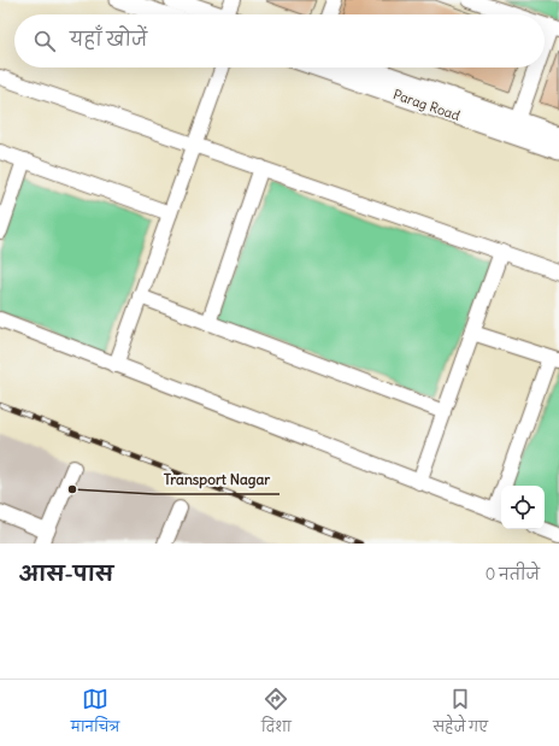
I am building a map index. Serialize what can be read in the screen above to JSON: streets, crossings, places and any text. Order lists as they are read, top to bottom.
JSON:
{
  "streets": {
    "street": ["Parag Road"]
  },
  "places": ["Transport Nagar"],
  "page": {
    "search": "यहाँ खोजें",
    "heading": ["आस-पास", "0 नतीजे"],
    "nav": ["मानचित्र", "दिशा", "सहेजे गए"]
  }
}
